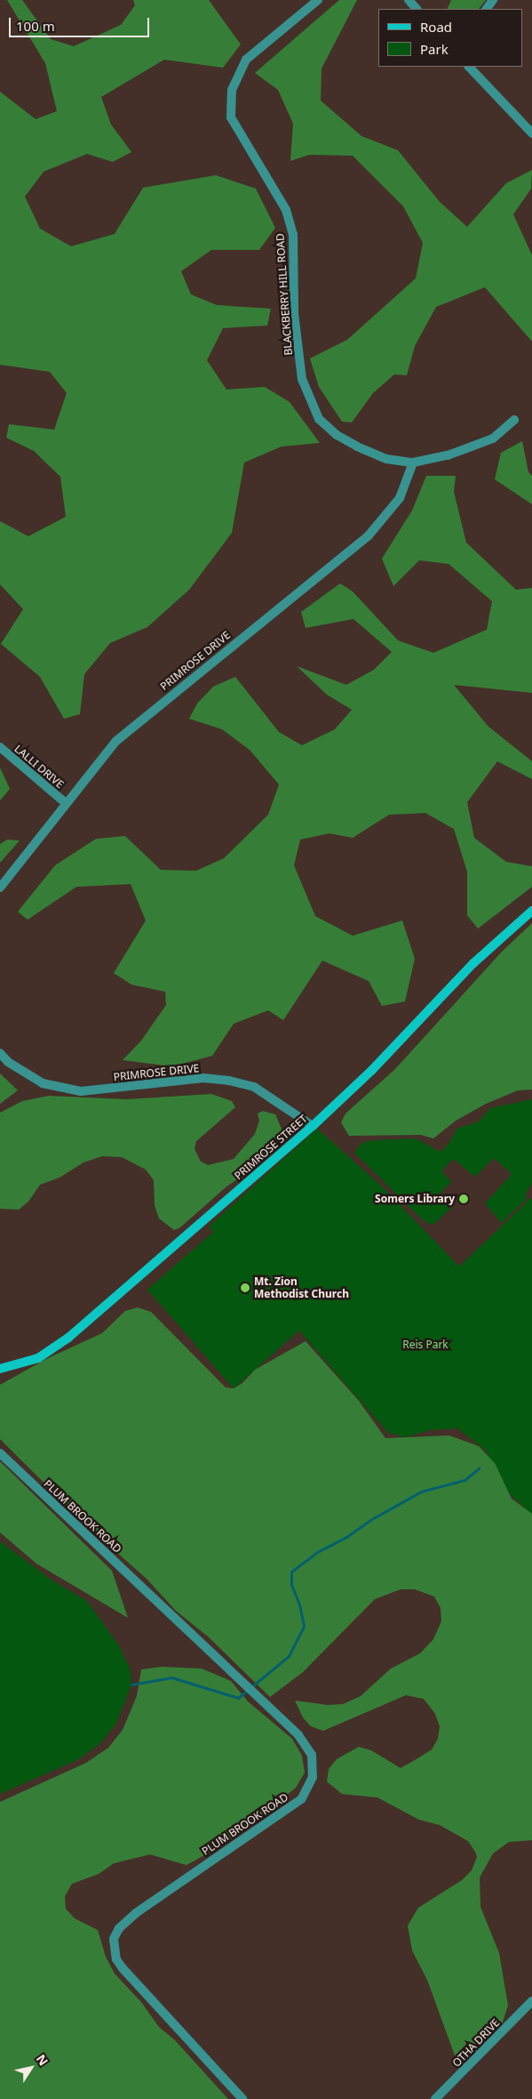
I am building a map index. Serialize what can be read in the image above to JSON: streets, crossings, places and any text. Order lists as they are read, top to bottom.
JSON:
{
  "streets": {
    "main road": ["PRIMROSE STREET"],
    "street": [
      "BLACKBERRY HILL ROAD",
      "PRIMROSE DRIVE",
      "LALLI DRIVE",
      "PLUM BROOK ROAD",
      "OTHA DRIVE"
    ]
  },
  "crossings": [
    ["BLACKBERRY HILL ROAD", "PRIMROSE DRIVE"],
    ["PRIMROSE DRIVE", "LALLI DRIVE"],
    ["PRIMROSE DRIVE", "PRIMROSE STREET"]
  ],
  "parks": ["Reis Park"],
  "places": ["Somers Library", "Mt. Zion Methodist Church"],
  "legend": ["Road", "Park"],
  "scale_bar": "100 m",
  "north": "top right"
}
